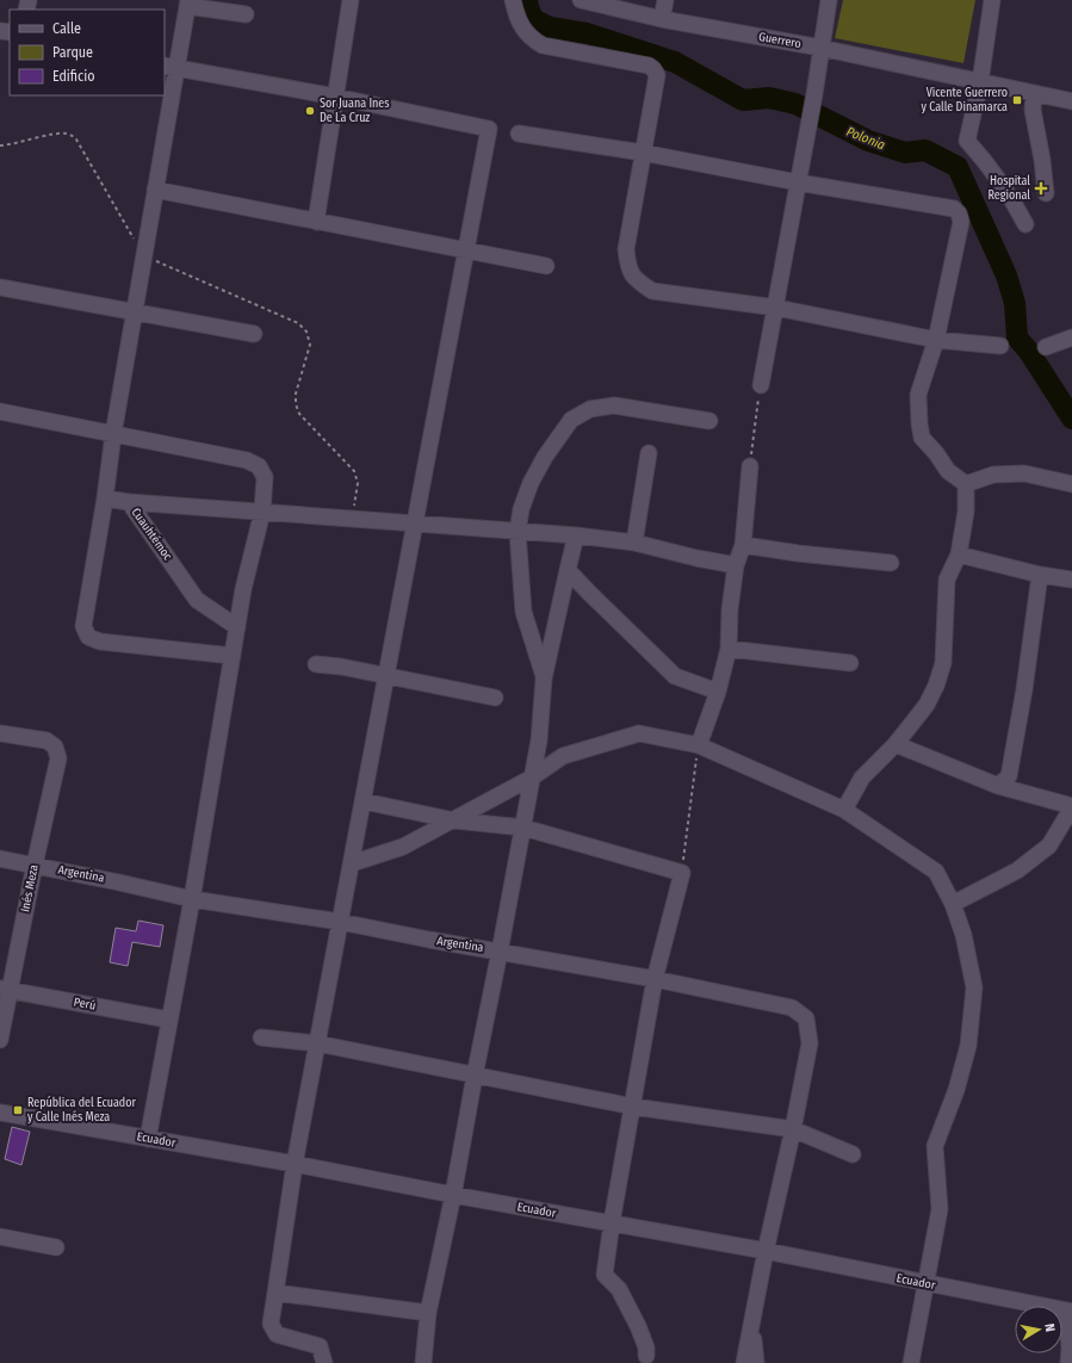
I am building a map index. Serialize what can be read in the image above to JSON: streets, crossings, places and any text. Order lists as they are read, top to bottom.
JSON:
{
  "streets": {
    "street": [
      "Guerrero",
      "Cuauhtémoc",
      "Argentina",
      "Inés Meza",
      "Perú",
      "Ecuador"
    ]
  },
  "crossings": [
    ["Argentina", "Inés Meza"],
    ["Argentina", "Ecuador"],
    ["Inés Meza", "Perú"]
  ],
  "water": ["Polonia"],
  "places": {
    "transit": ["Vicente Guerrero y Calle Dinamarca", "República del Ecuador y Calle Inés Meza"],
    "other": ["Sor Juana Ines De La Cruz"],
    "health": ["Hospital Regional"]
  },
  "legend": ["Calle", "Parque", "Edificio"],
  "north": "right"
}
